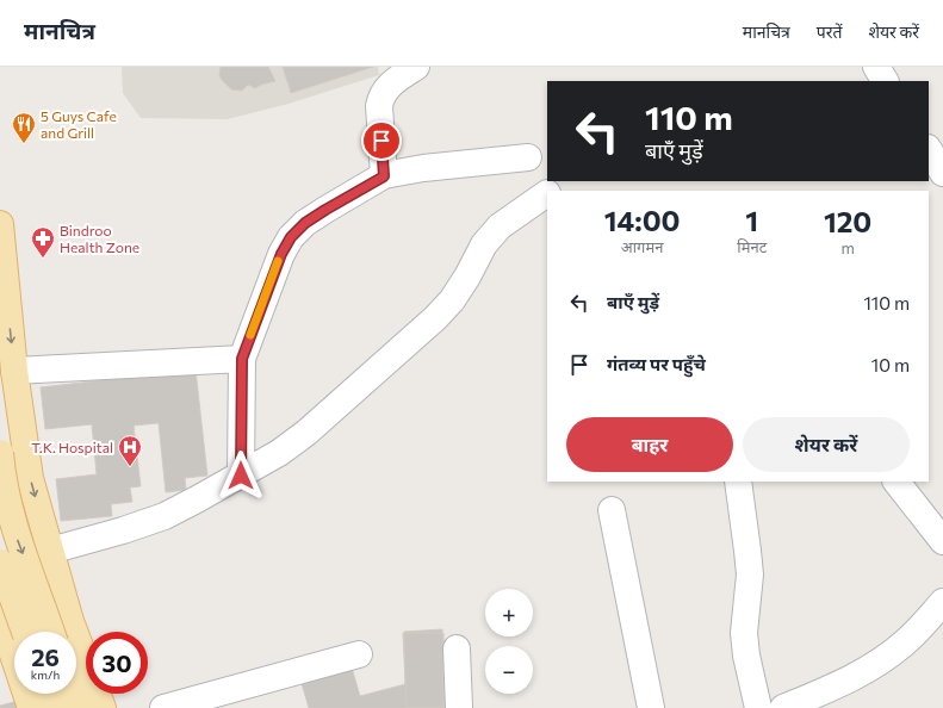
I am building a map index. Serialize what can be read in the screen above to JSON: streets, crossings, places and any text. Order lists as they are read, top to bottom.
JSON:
{
  "places": {
    "restaurant": ["5 Guys Cafe and Grill"],
    "pharmacy": ["Bindroo Health Zone"],
    "hospital": ["T.K. Hospital"]
  },
  "page": {
    "header": "मानचित्र",
    "nav": ["मानचित्र", "परतें", "शेयर करें"],
    "turn": ["110 m", "बाएँ मुड़ें"],
    "eta": [
      "14:00",
      "आगमन",
      "1",
      "मिनट",
      "120",
      "m"
    ],
    "list": [
      {
        "name": "बाएँ मुड़ें",
        "value": "110 m"
      },
      {
        "name": "गंतव्य पर पहुँचे",
        "value": "10 m"
      }
    ],
    "buttons": ["बाहर", "शेयर करें"],
    "map_buttons": ["+", "−"],
    "speed": "26 km/h",
    "limit": "30"
  }
}
